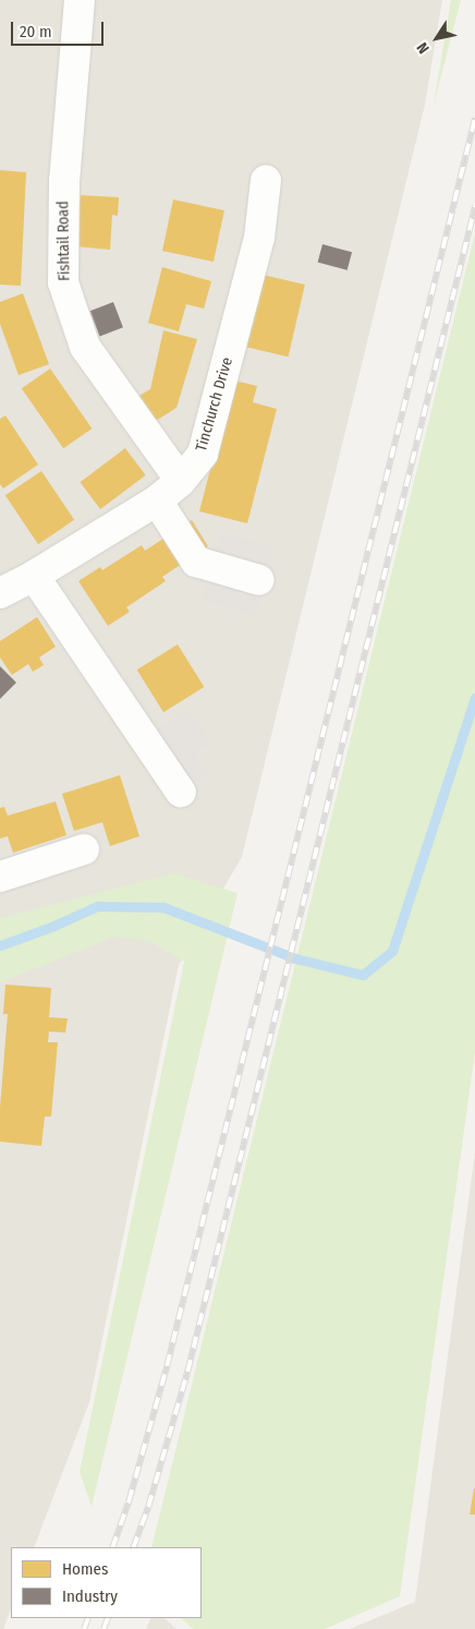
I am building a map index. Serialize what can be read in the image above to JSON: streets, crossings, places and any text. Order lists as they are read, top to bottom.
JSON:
{
  "streets": {
    "street": ["Fishtail Road", "Tinchurch Drive"]
  },
  "crossings": [
    ["Fishtail Road", "Tinchurch Drive"]
  ],
  "legend": ["Homes", "Industry"],
  "scale_bar": "20 m",
  "north": "bottom left"
}
